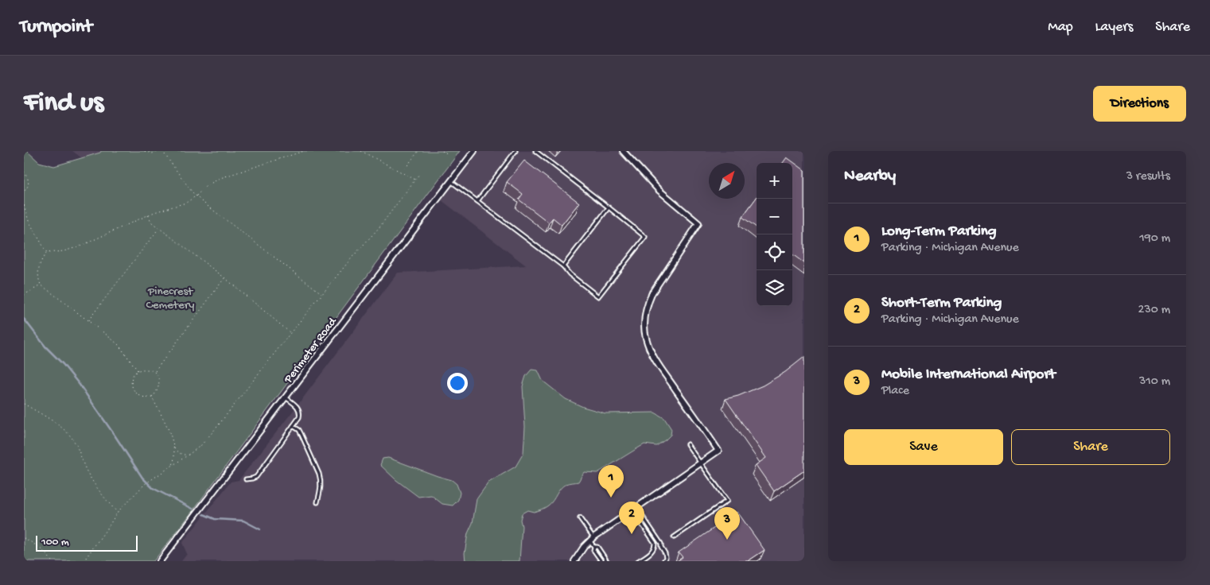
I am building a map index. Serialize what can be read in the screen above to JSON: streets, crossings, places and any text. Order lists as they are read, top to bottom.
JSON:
{
  "streets": {
    "street": ["Perimeter Road"]
  },
  "parks": ["Pinecrest Cemetery"],
  "scale_bar": "100 m",
  "north": "top right",
  "page": {
    "header": "Turnpoint",
    "nav": ["Map", "Layers", "Share"],
    "buttons": [
      "Directions",
      ["Save", "Share"]
    ],
    "title": "Find us",
    "heading": ["Nearby", "3 results"],
    "map_buttons": ["+", "−"],
    "list": [
      {
        "mark": "1",
        "name": "Long-Term Parking",
        "note": "Parking · Michigan Avenue",
        "value": "190 m"
      },
      {
        "mark": "2",
        "name": "Short-Term Parking",
        "note": "Parking · Michigan Avenue",
        "value": "230 m"
      },
      {
        "mark": "3",
        "name": "Mobile International Airport",
        "note": "Place",
        "value": "310 m"
      }
    ],
    "pins": ["1", "2", "3"],
    "scale": "100 m"
  }
}
